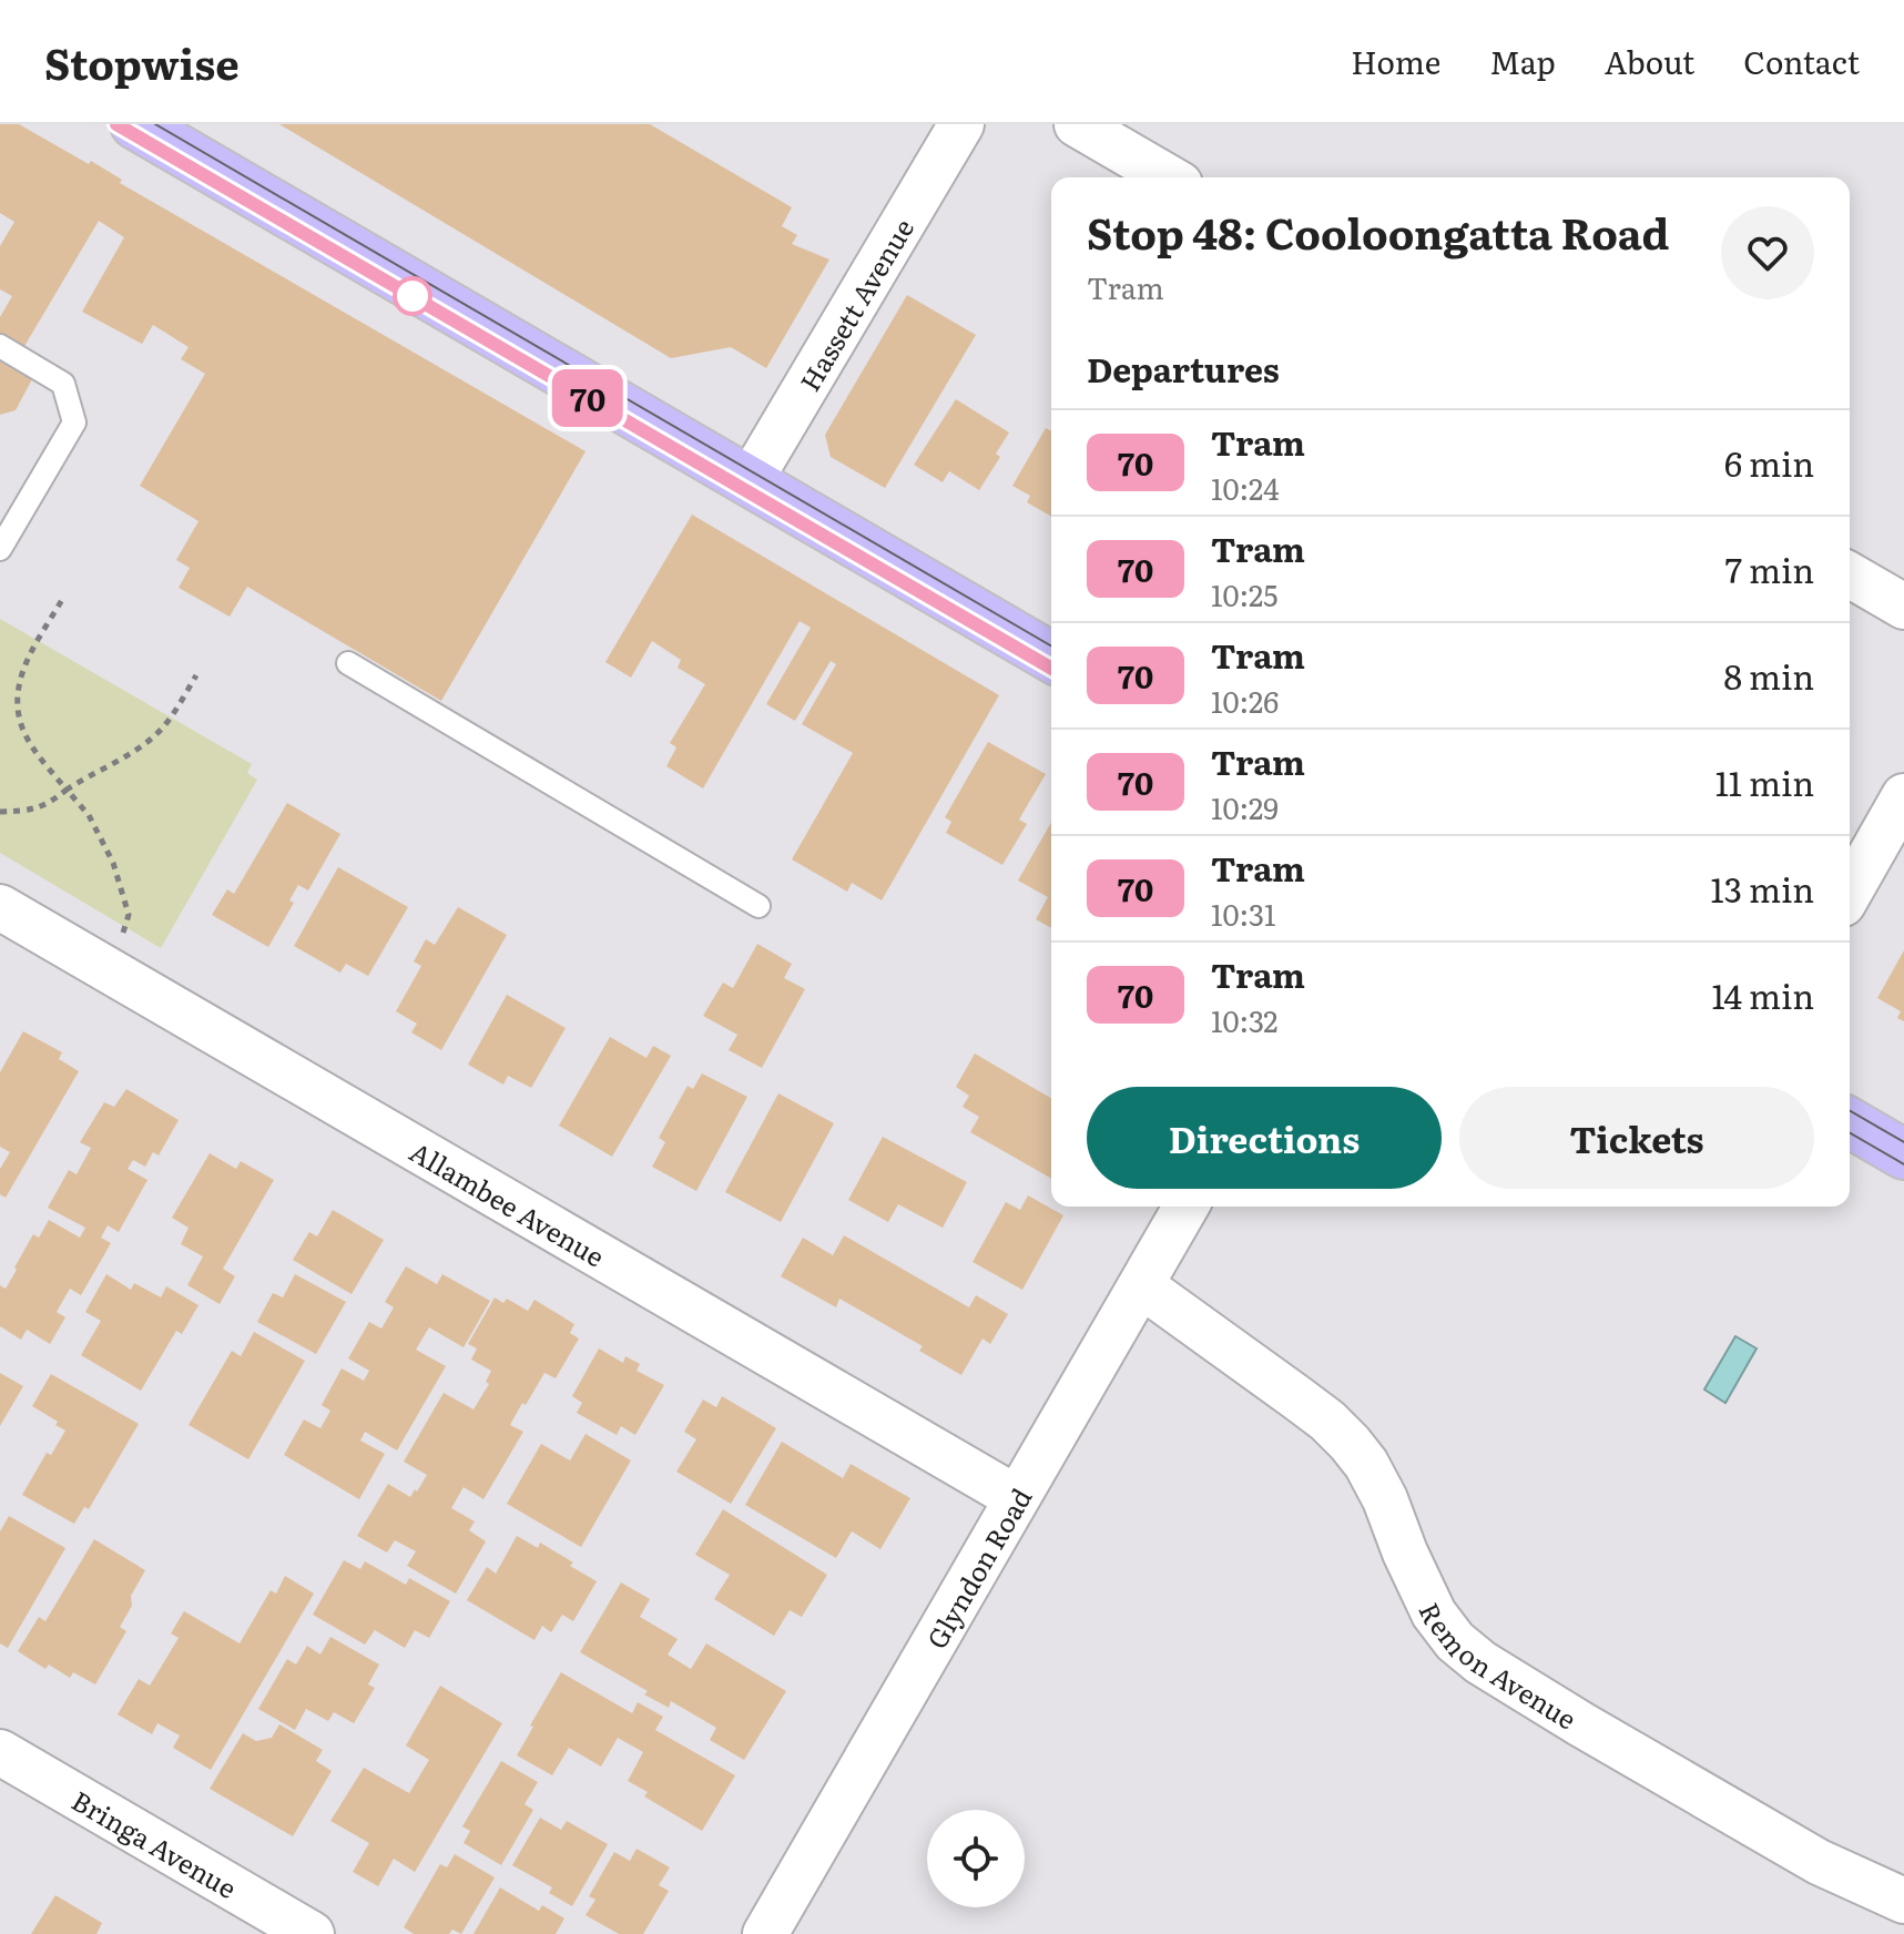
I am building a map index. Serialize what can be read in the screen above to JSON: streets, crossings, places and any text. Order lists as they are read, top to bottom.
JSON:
{
  "streets": {
    "street": [
      "Hassett Avenue",
      "Allambee Avenue",
      "Glyndon Road",
      "Remon Avenue",
      "Bringa Avenue"
    ]
  },
  "crossings": [
    ["Allambee Avenue", "Glyndon Road"],
    ["Glyndon Road", "Remon Avenue"]
  ],
  "lines": ["tram line 70"],
  "page": {
    "header": "Stopwise",
    "nav": [
      "Home",
      "Map",
      "About",
      "Contact"
    ],
    "on_map": "70",
    "heading": [
      ["Stop 48: Cooloongatta Road", "Tram"],
      "Departures"
    ],
    "list": [
      {
        "mark": "70",
        "name": "Tram",
        "note": "10:24",
        "value": "6 min"
      },
      {
        "mark": "70",
        "name": "Tram",
        "note": "10:25",
        "value": "7 min"
      },
      {
        "mark": "70",
        "name": "Tram",
        "note": "10:26",
        "value": "8 min"
      },
      {
        "mark": "70",
        "name": "Tram",
        "note": "10:29",
        "value": "11 min"
      },
      {
        "mark": "70",
        "name": "Tram",
        "note": "10:31",
        "value": "13 min"
      },
      {
        "mark": "70",
        "name": "Tram",
        "note": "10:32",
        "value": "14 min"
      }
    ],
    "buttons": ["Directions", "Tickets"]
  }
}
